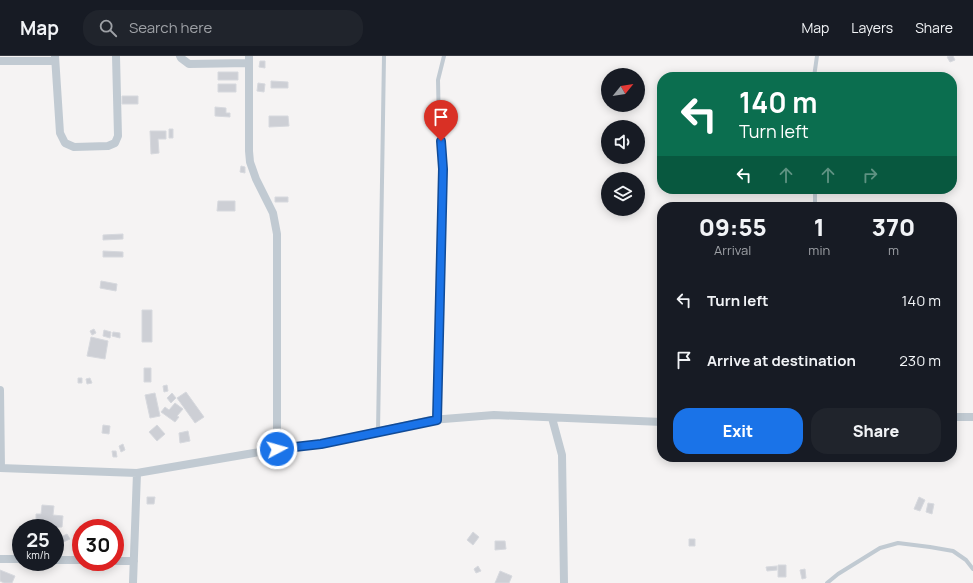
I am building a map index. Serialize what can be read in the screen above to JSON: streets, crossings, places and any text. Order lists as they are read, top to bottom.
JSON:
{
  "north": "top right",
  "page": {
    "header": "Map",
    "search": "Search here",
    "nav": ["Map", "Layers", "Share"],
    "turn": ["140 m", "Turn left"],
    "eta": [
      "09:55",
      "Arrival",
      "1",
      "min",
      "370",
      "m"
    ],
    "list": [
      {
        "name": "Turn left",
        "value": "140 m"
      },
      {
        "name": "Arrive at destination",
        "value": "230 m"
      }
    ],
    "buttons": ["Exit", "Share"],
    "speed": "25 km/h",
    "limit": "30"
  }
}
